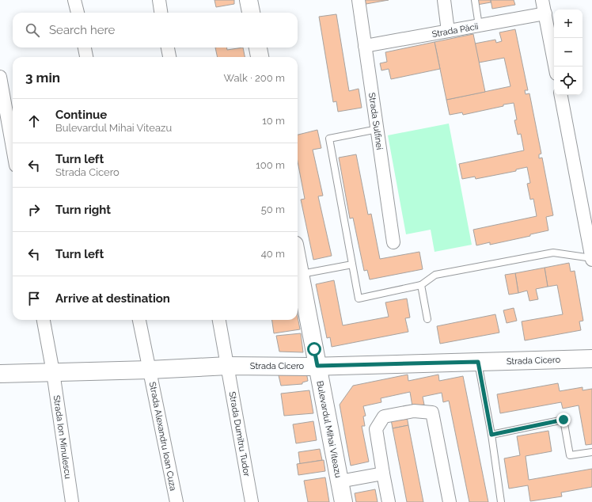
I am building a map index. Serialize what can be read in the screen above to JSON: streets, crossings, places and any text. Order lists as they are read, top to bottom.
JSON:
{
  "streets": {
    "main road": ["Strada Cicero", "Bulevardul Mihai Viteazu"],
    "street": [
      "Strada Păcii",
      "Strada Sulfinei",
      "Strada Dumitru Tudor",
      "Strada Alexandru Ioan Cuza",
      "Strada Ion Minulescu"
    ]
  },
  "crossings": [
    ["Strada Păcii", "Strada Sulfinei"],
    ["Strada Cicero", "Bulevardul Mihai Viteazu"],
    ["Strada Cicero", "Strada Dumitru Tudor"],
    ["Strada Cicero", "Strada Alexandru Ioan Cuza"],
    ["Strada Cicero", "Strada Ion Minulescu"]
  ],
  "page": {
    "map_buttons": ["+", "−"],
    "search": "Search here",
    "heading": ["3 min", "Walk · 200 m"],
    "list": [
      ["Continue", "Bulevardul Mihai Viteazu", "10 m"],
      ["Turn left", "Strada Cicero", "100 m"],
      ["Turn right", "50 m"],
      ["Turn left", "40 m"],
      "Arrive at destination"
    ]
  }
}
